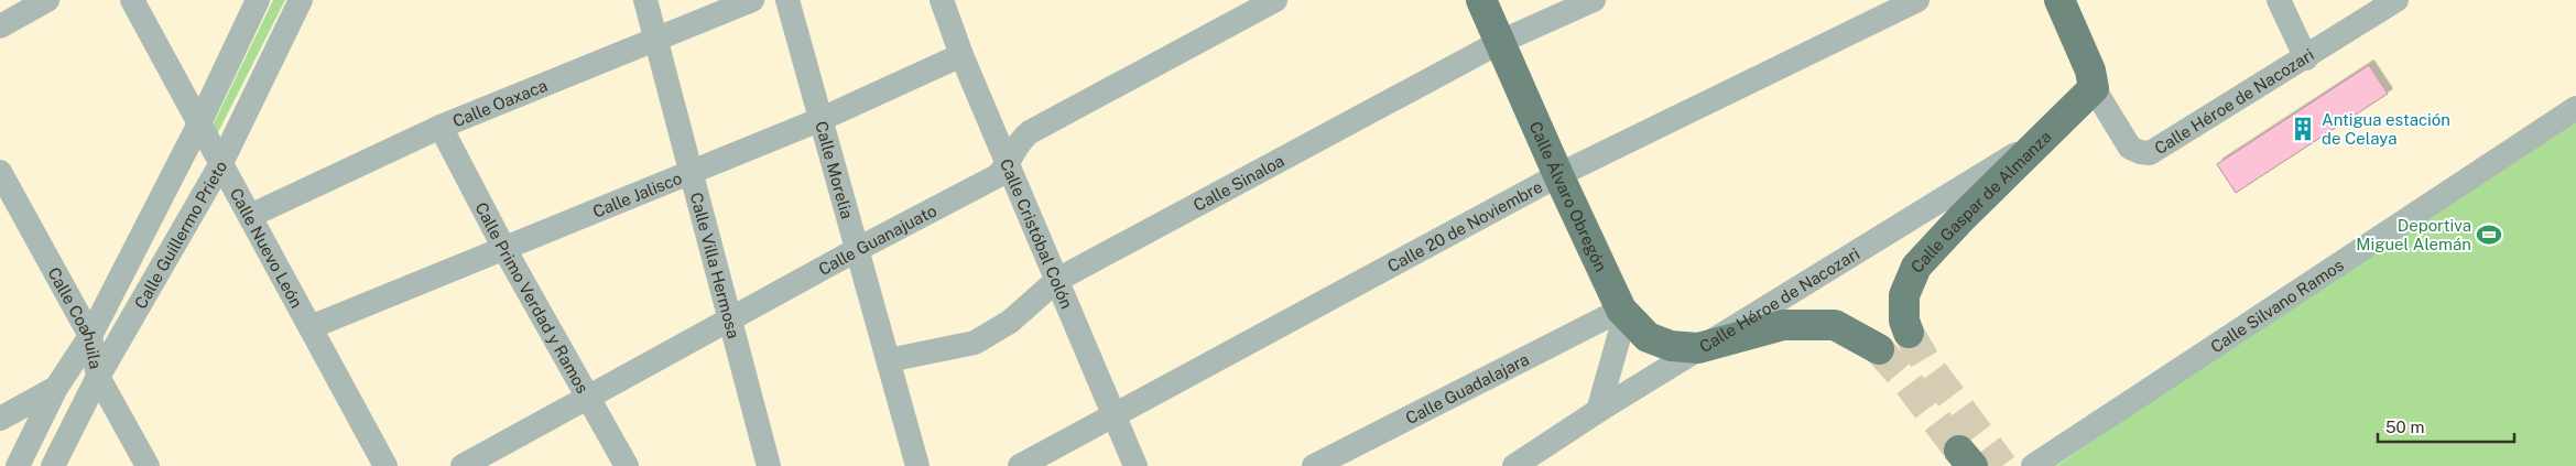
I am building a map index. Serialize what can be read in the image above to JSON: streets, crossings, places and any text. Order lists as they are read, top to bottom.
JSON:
{
  "streets": {
    "main road": ["Calle Álvaro Obregón", "Calle Gaspar de Almanza"],
    "street": [
      "Calle Héroe de Nacozari",
      "Calle Oaxaca",
      "Calle Morelia",
      "Calle Sinaloa",
      "Calle Jalisco",
      "Calle 20 de Noviembre",
      "Calle Cristóbal Colón",
      "Calle Guillermo Prieto",
      "Calle Guanajuato",
      "Calle Nuevo León",
      "Calle Villa Hermosa",
      "Calle Primo Verdad y Ramos",
      "Calle Silvano Ramos",
      "Calle Coahuila",
      "Calle Guadalajara"
    ]
  },
  "crossings": [
    ["Calle Héroe de Nacozari", "Calle Álvaro Obregón"],
    ["Calle Héroe de Nacozari", "Calle Gaspar de Almanza"],
    ["Calle Oaxaca", "Calle Nuevo León"],
    ["Calle Oaxaca", "Calle Villa Hermosa"],
    ["Calle Oaxaca", "Calle Primo Verdad y Ramos"],
    ["Calle Morelia", "Calle Sinaloa"],
    ["Calle Morelia", "Calle Jalisco"],
    ["Calle Morelia", "Calle Guanajuato"],
    ["Calle Sinaloa", "Calle Álvaro Obregón"],
    ["Calle Sinaloa", "Calle Cristóbal Colón"],
    ["Calle Jalisco", "Calle Cristóbal Colón"],
    ["Calle Jalisco", "Calle Nuevo León"],
    ["Calle Jalisco", "Calle Villa Hermosa"],
    ["Calle Jalisco", "Calle Primo Verdad y Ramos"],
    ["Calle Álvaro Obregón", "Calle 20 de Noviembre"],
    ["Calle Álvaro Obregón", "Calle Guadalajara"],
    ["Calle 20 de Noviembre", "Calle Cristóbal Colón"],
    ["Calle Cristóbal Colón", "Calle Guanajuato"],
    ["Calle Guillermo Prieto", "Calle Nuevo León"],
    ["Calle Guillermo Prieto", "Calle Coahuila"],
    ["Calle Guanajuato", "Calle Villa Hermosa"],
    ["Calle Guanajuato", "Calle Primo Verdad y Ramos"]
  ],
  "places": {
    "building": ["Antigua estación de Celaya"],
    "sports": ["Deportiva Miguel Alemán"]
  },
  "scale_bar": "50 m"
}
